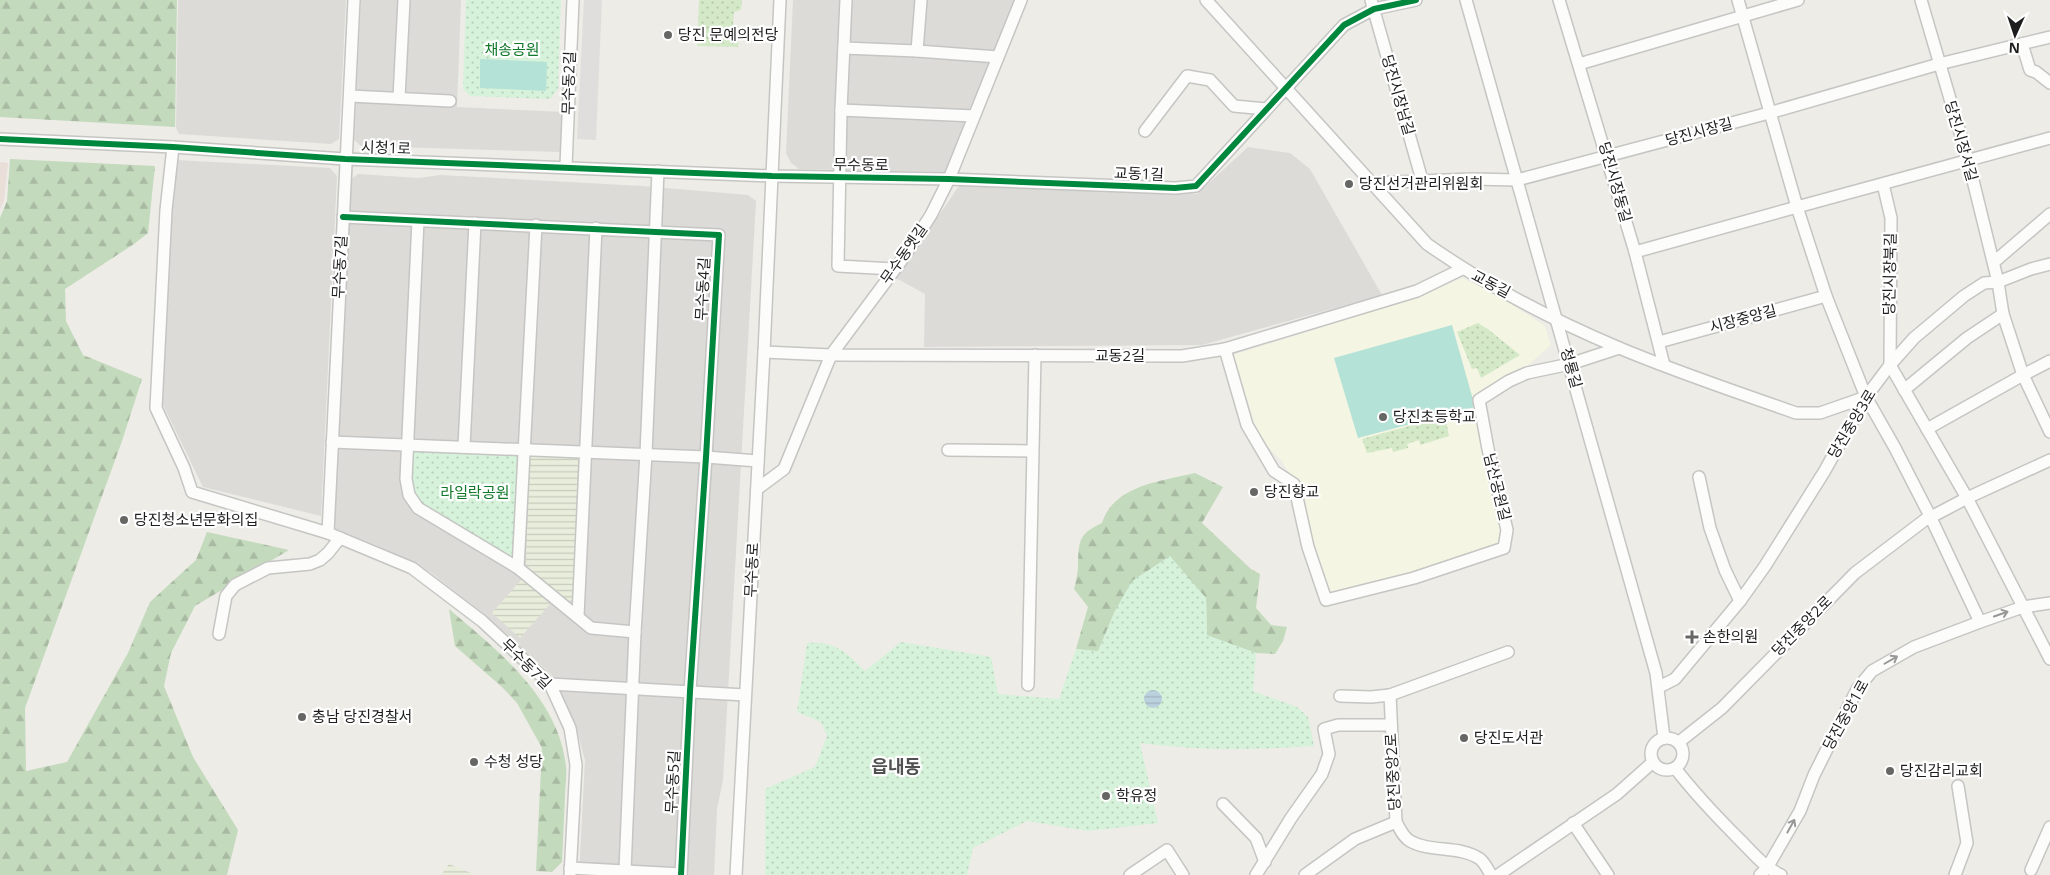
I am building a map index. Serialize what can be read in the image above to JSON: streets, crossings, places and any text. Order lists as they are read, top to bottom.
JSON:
{
  "streets": {
    "street": [
      "무수동2길",
      "당진시장남길",
      "당진시장길",
      "당진시장서길",
      "시청1로",
      "무수동로",
      "교동1길",
      "당진시장동길",
      "무수동옛길",
      "무수동7길",
      "당진시장북길",
      "교동길",
      "무수동4길",
      "시장중앙길",
      "교동2길",
      "청룡길",
      "당진중앙3로",
      "남산공원길",
      "당진중앙2로",
      "당진중앙1로",
      "무수동5길"
    ]
  },
  "crossings": [
    ["무수동2길", "시청1로"],
    ["당진시장남길", "당진시장길"],
    ["당진시장길", "당진시장서길"],
    ["당진시장길", "당진시장동길"],
    ["당진시장길", "교동길"],
    ["당진시장길", "청룡길"],
    ["당진시장서길", "당진중앙3로"],
    ["시청1로", "무수동로"],
    ["시청1로", "무수동7길"],
    ["무수동로", "교동1길"],
    ["무수동로", "무수동옛길"],
    ["무수동로", "교동2길"],
    ["교동1길", "무수동옛길"],
    ["교동1길", "교동길"],
    ["당진시장동길", "교동길"],
    ["당진시장동길", "시장중앙길"],
    ["무수동옛길", "교동2길"],
    ["무수동7길", "무수동4길"],
    ["당진시장북길", "당진중앙3로"],
    ["교동길", "교동2길"],
    ["교동길", "청룡길"],
    ["교동길", "당진중앙3로"],
    ["무수동4길", "무수동5길"],
    ["교동2길", "남산공원길"],
    ["청룡길", "당진중앙3로"],
    ["청룡길", "남산공원길"],
    ["청룡길", "당진중앙2로"]
  ],
  "one_way": ["당진중앙1로"],
  "districts": ["읍내동"],
  "parks": ["채송공원", "라일락공원"],
  "places": {
    "other": [
      "당진 문예의전당",
      "당진선거관리위원회",
      "당진초등학교",
      "당진향교",
      "당진청소년문화의집",
      "충남 당진경찰서",
      "당진도서관",
      "수청 성당",
      "당진감리교회",
      "학유정"
    ],
    "health": ["손한의원"]
  },
  "north": "bottom"
}
